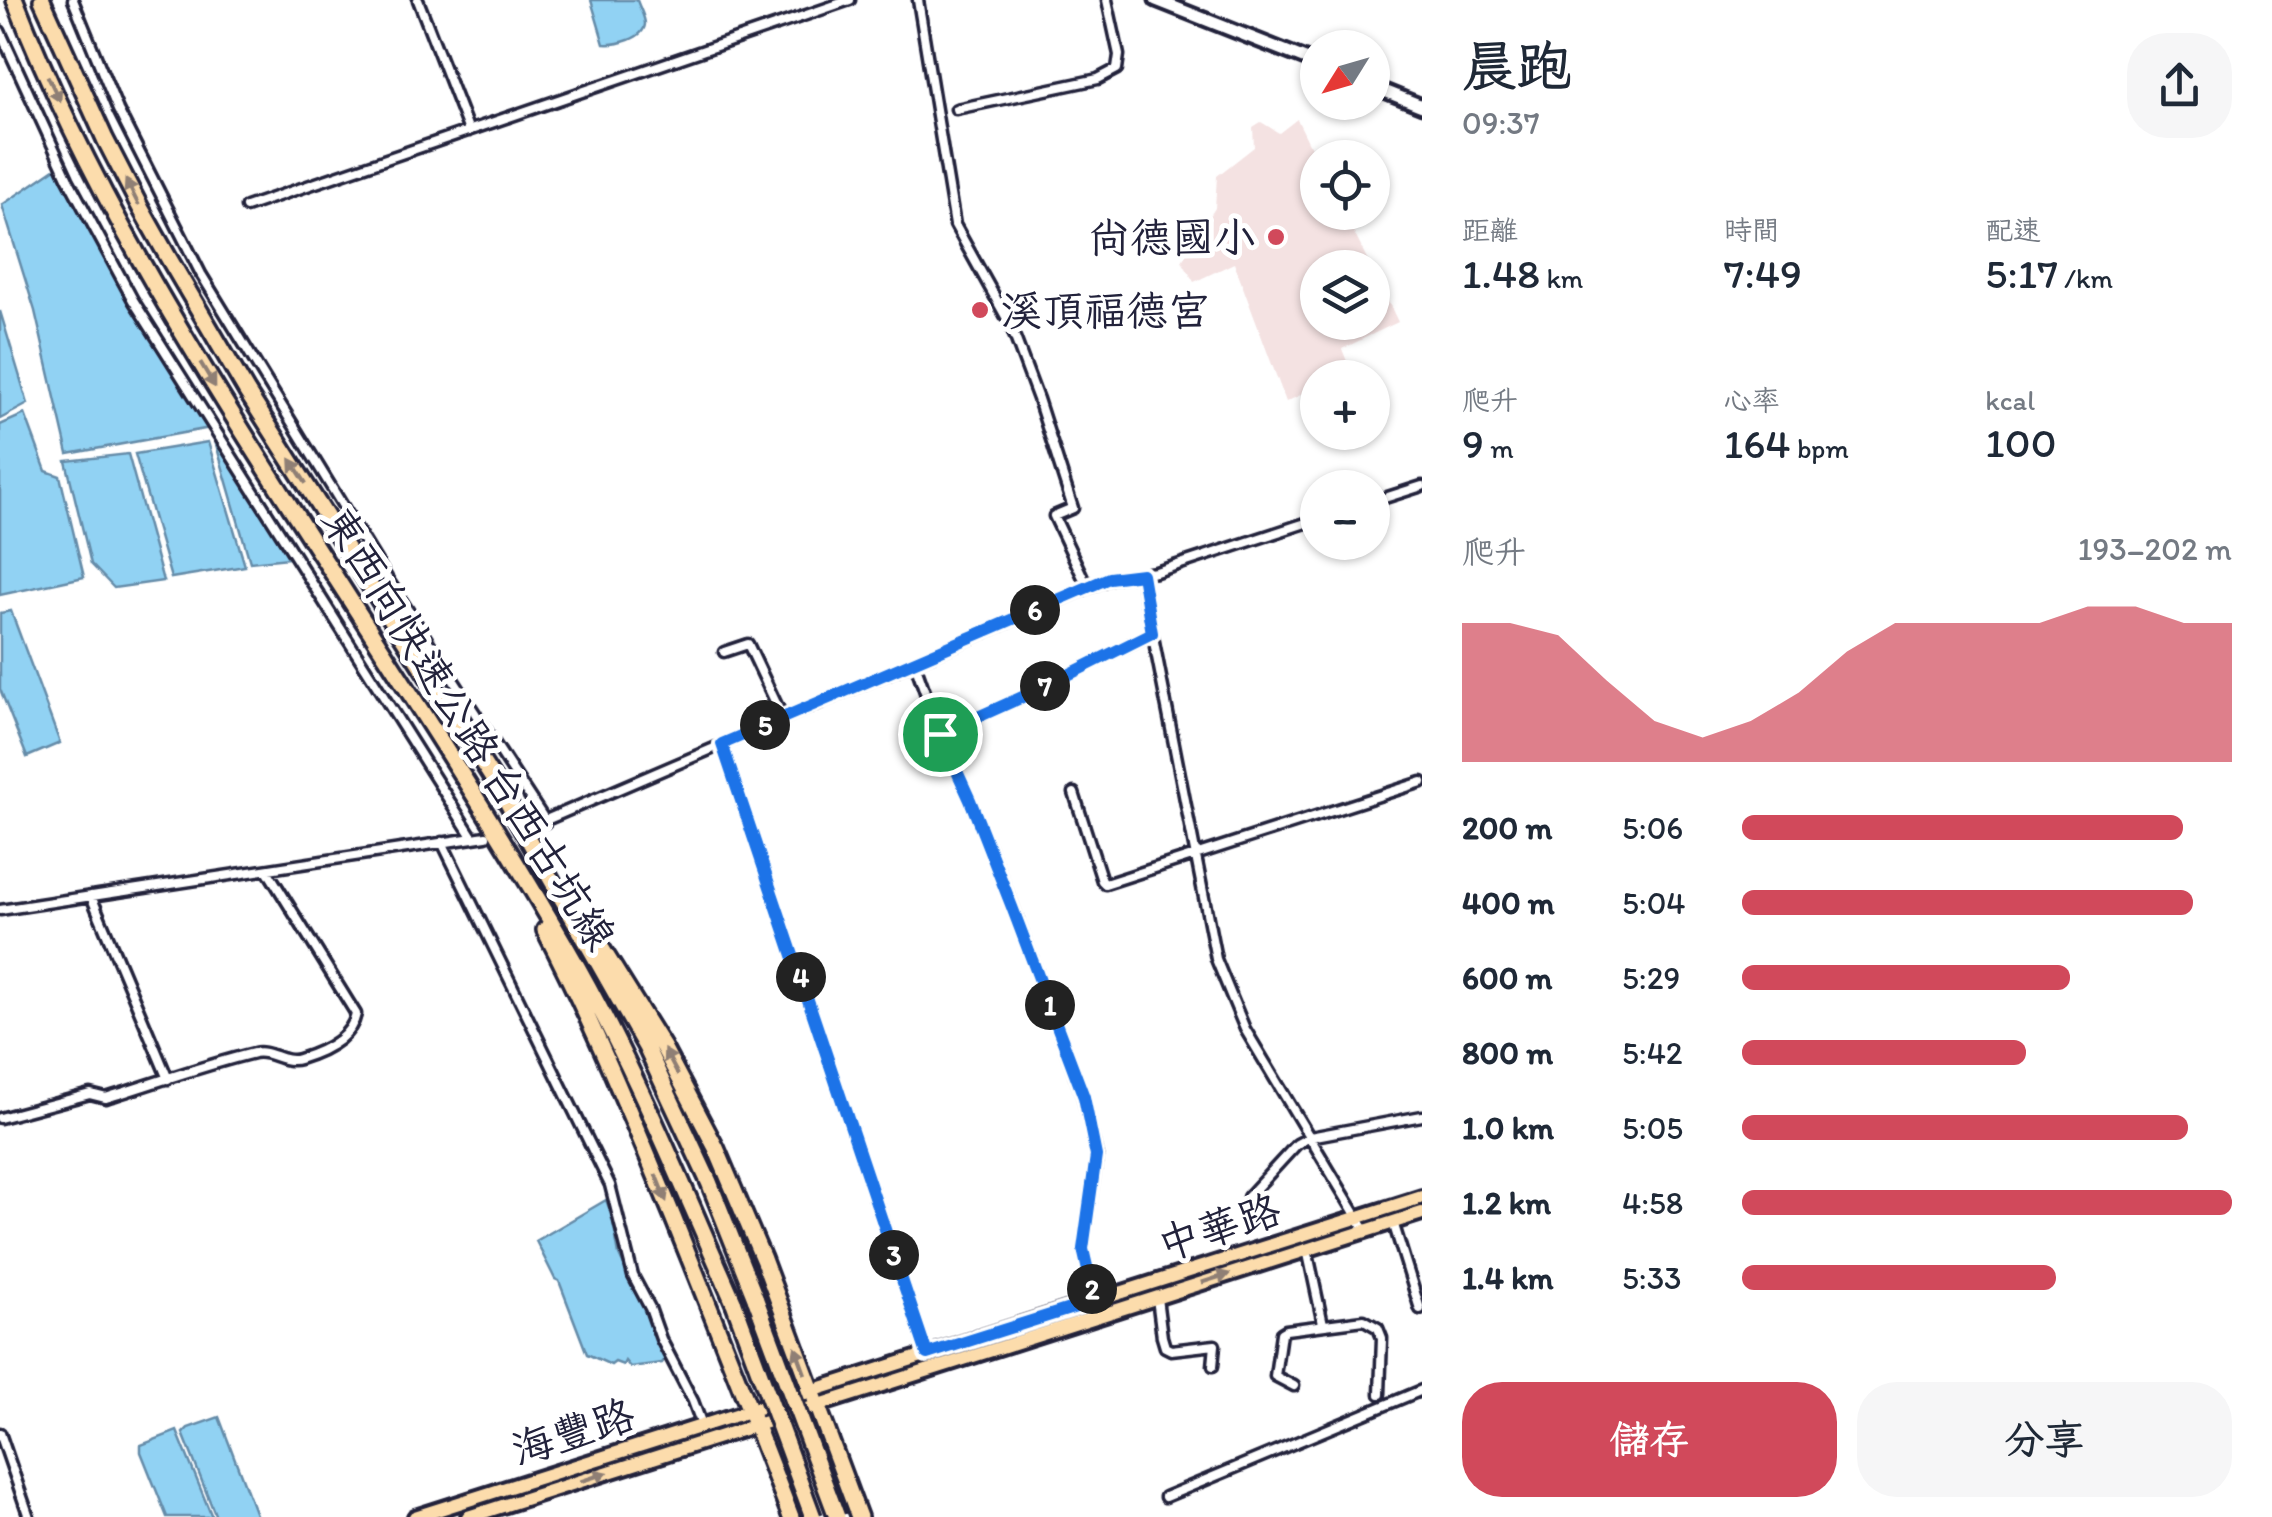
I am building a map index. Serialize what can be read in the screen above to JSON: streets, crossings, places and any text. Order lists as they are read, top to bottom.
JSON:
{
  "streets": {
    "highway": ["東西向快速公路 台西古坑線"],
    "main road": ["中華路", "海豐路"]
  },
  "crossings": [
    ["中華路", "海豐路"]
  ],
  "places": ["尚德國小", "溪頂福德宮"],
  "north": "bottom left",
  "page": {
    "heading": ["晨跑", "09:37"],
    "map_buttons": ["+", "−"],
    "stats": [
      ["距離", "1.48 km"],
      ["時間", "7:49"],
      ["配速", "5:17 /km"],
      ["爬升", "9 m"],
      ["心率", "164 bpm"],
      ["kcal", "100"]
    ],
    "chart": ["爬升", "193–202 m"],
    "pins": [
      "6",
      "7",
      "5",
      "4",
      "1",
      "3",
      "2"
    ],
    "list": [
      {
        "name": "200 m",
        "note": "5:06"
      },
      {
        "name": "400 m",
        "note": "5:04"
      },
      {
        "name": "600 m",
        "note": "5:29"
      },
      {
        "name": "800 m",
        "note": "5:42"
      },
      {
        "name": "1.0 km",
        "note": "5:05"
      },
      {
        "name": "1.2 km",
        "note": "4:58"
      },
      {
        "name": "1.4 km",
        "note": "5:33"
      }
    ],
    "buttons": ["儲存", "分享"]
  }
}
